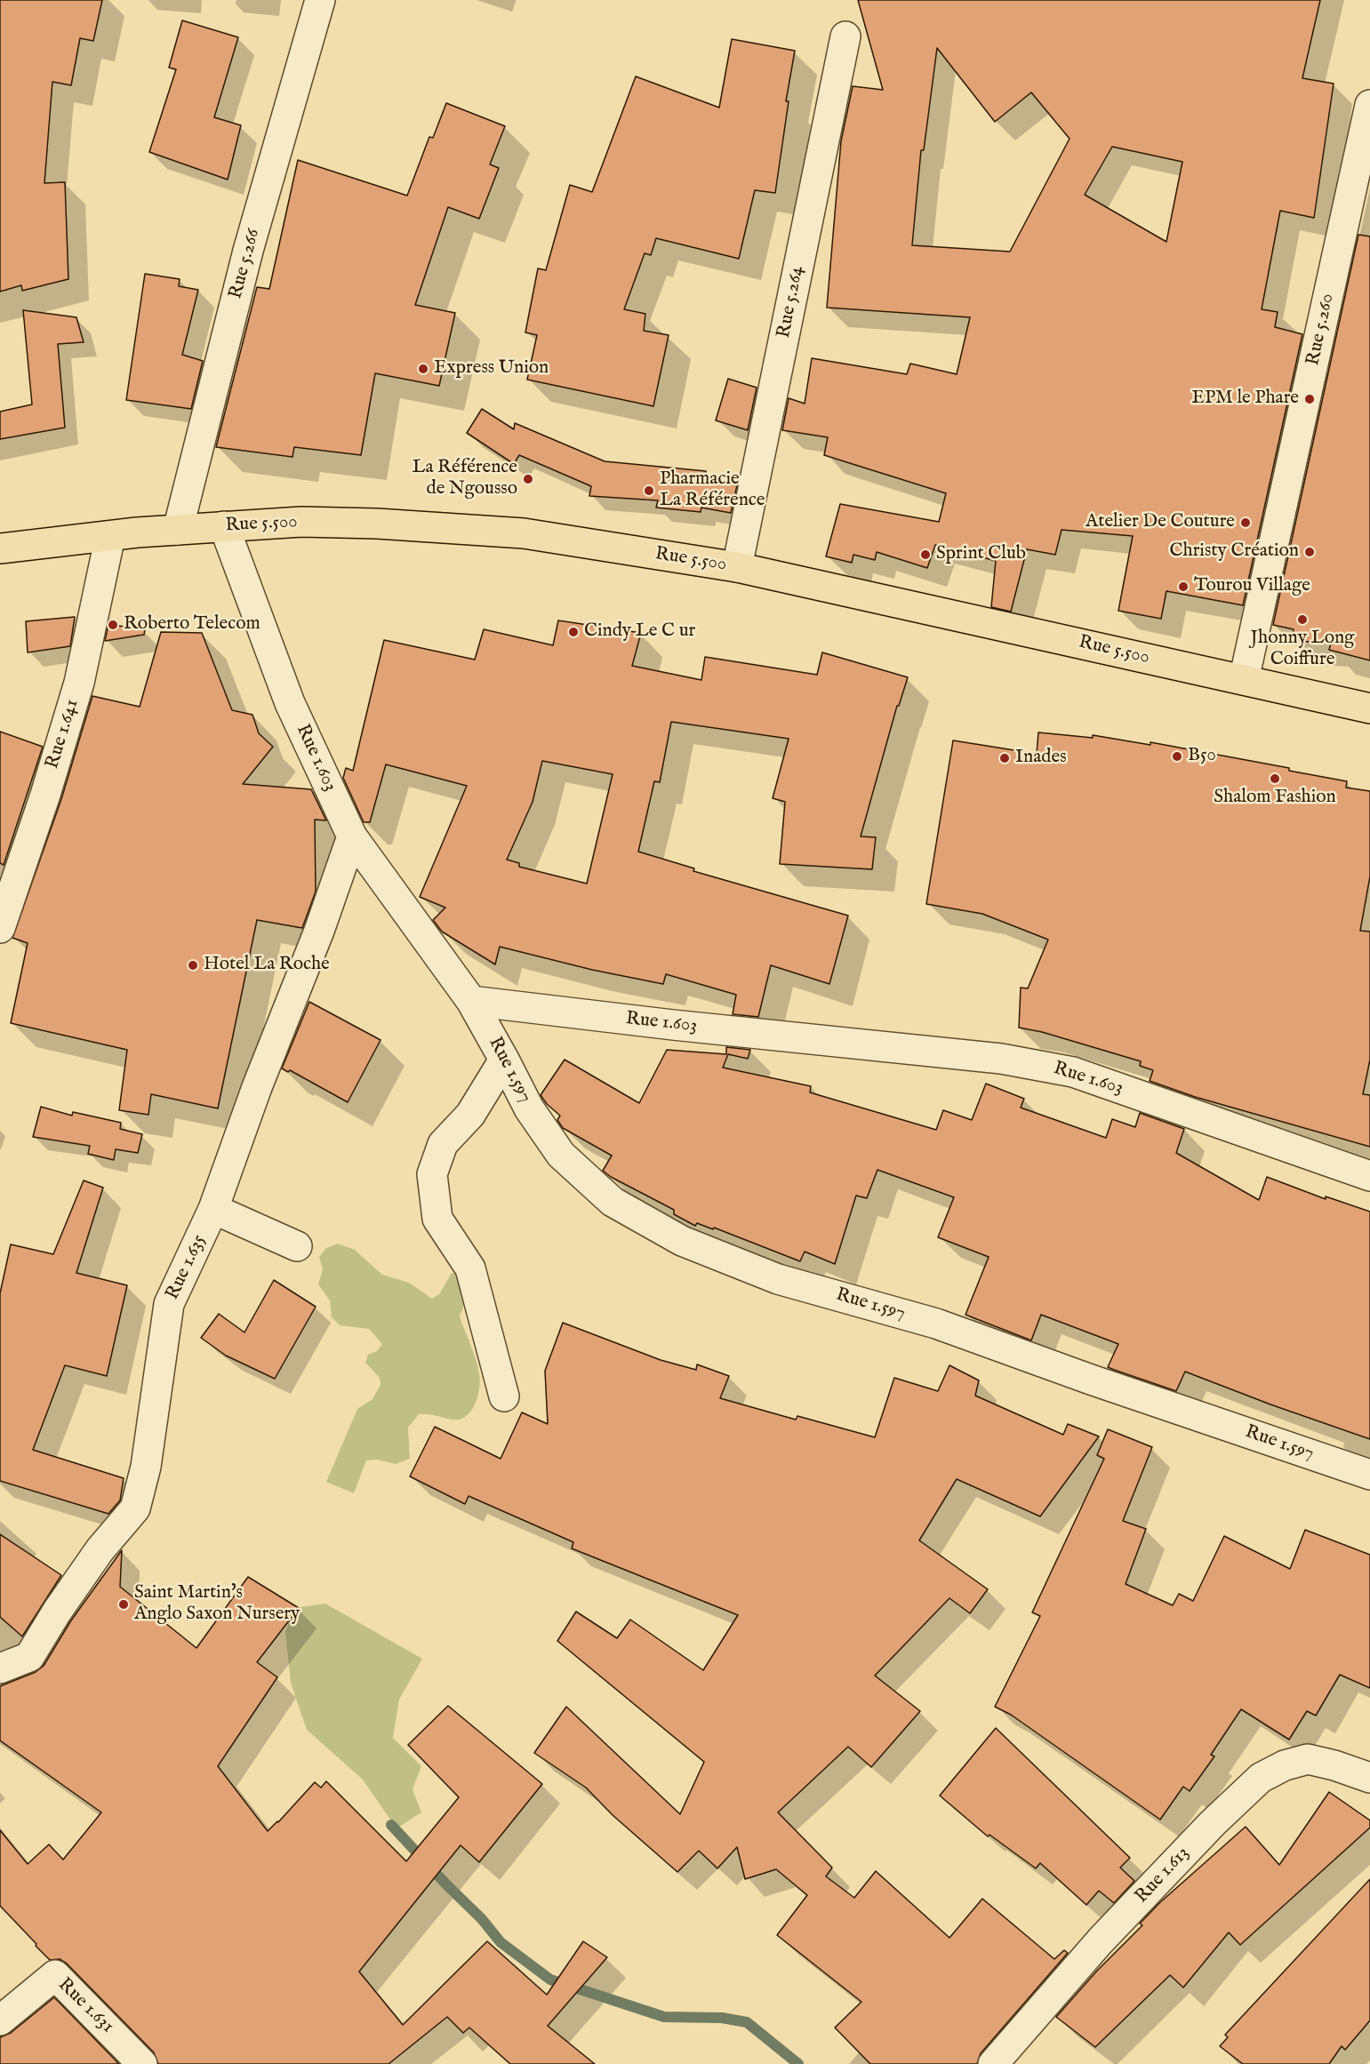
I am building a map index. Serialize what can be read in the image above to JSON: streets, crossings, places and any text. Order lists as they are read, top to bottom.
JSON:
{
  "streets": {
    "main road": ["Rue 5.500"],
    "street": [
      "Rue 5.266",
      "Rue 5.264",
      "Rue 5.260",
      "Rue 1.641",
      "Rue 1.603",
      "Rue 1.597",
      "Rue 1.635",
      "Rue 1.613",
      "Rue 1.631"
    ]
  },
  "crossings": [
    ["Rue 5.266", "Rue 5.500"],
    ["Rue 5.264", "Rue 5.500"],
    ["Rue 5.260", "Rue 5.500"],
    ["Rue 5.500", "Rue 1.641"],
    ["Rue 5.500", "Rue 1.603"],
    ["Rue 1.603", "Rue 1.597"],
    ["Rue 1.603", "Rue 1.635"]
  ],
  "places": [
    "Express Union",
    "EPM le Phare",
    "La Référence de Ngousso",
    "Pharmacie La Référence",
    "Atelier De Couture",
    "Christy Création",
    "Sprint Club",
    "Tourou Village",
    "Jhonny Long Coiffure",
    "Roberto Telecom",
    "Cindy Le C ur",
    "B50",
    "Inades",
    "Shalom Fashion",
    "Hotel La Roche",
    "Saint Martin's Anglo Saxon Nursery"
  ]
}
